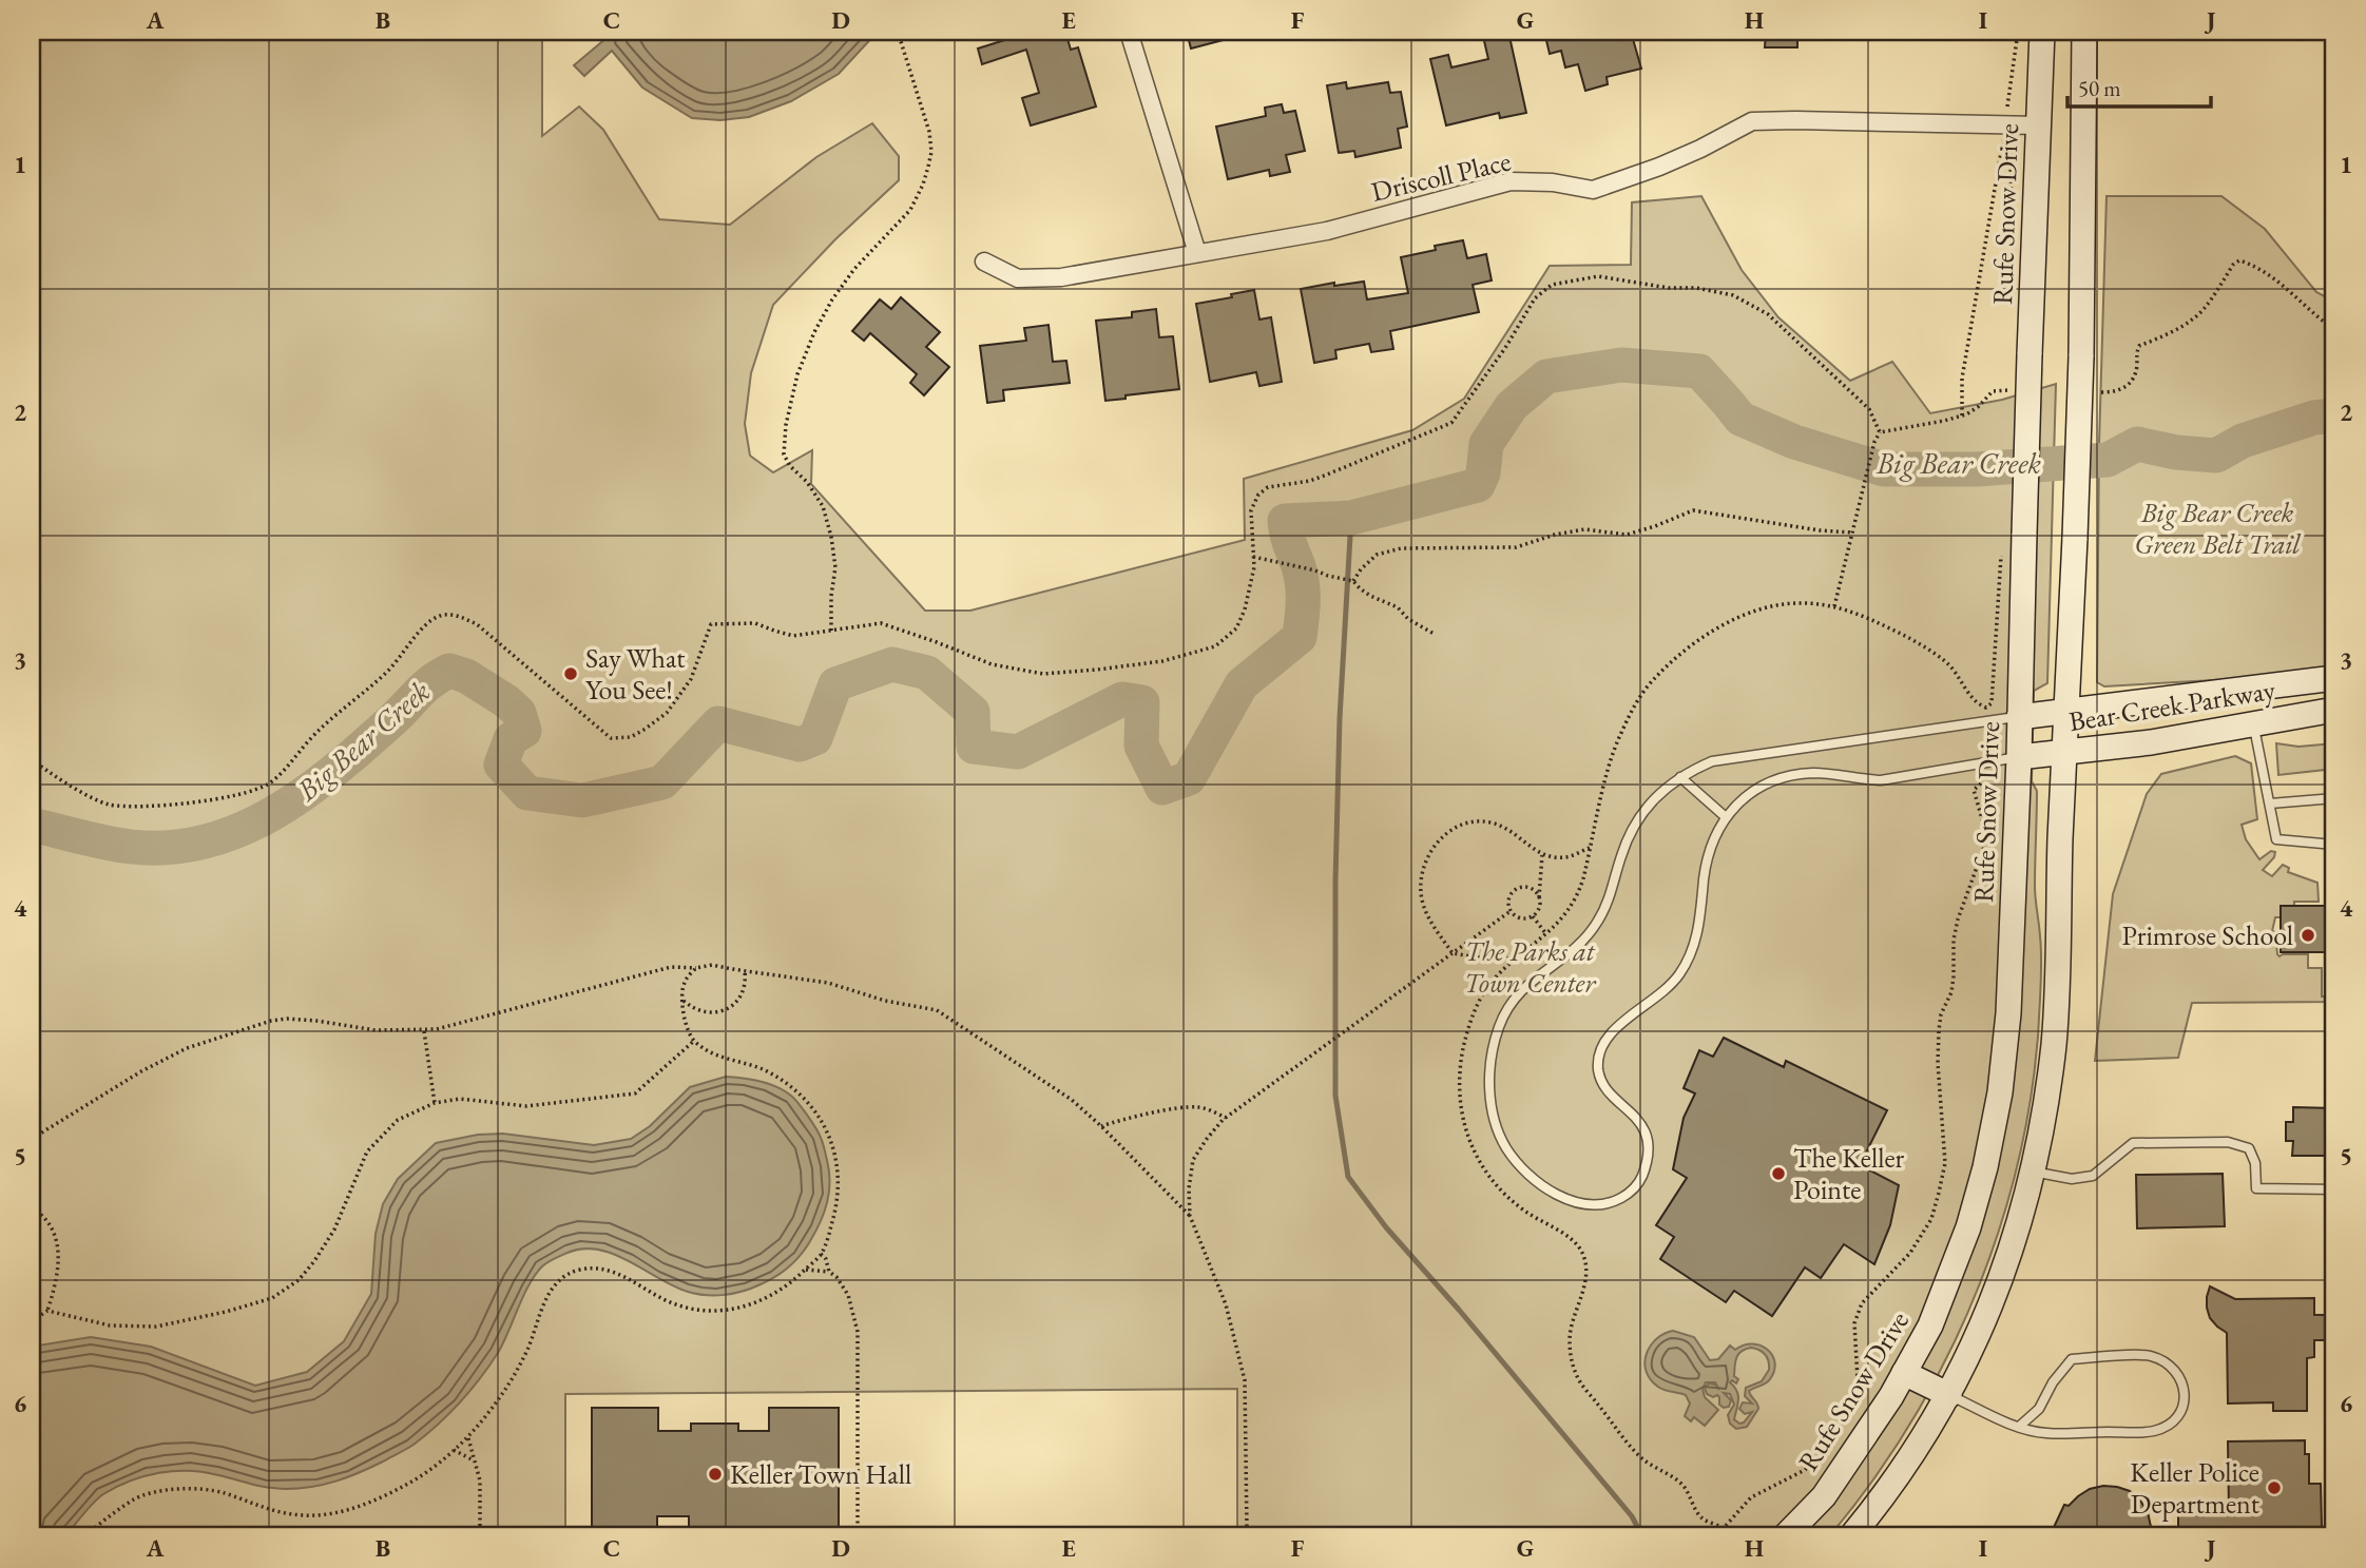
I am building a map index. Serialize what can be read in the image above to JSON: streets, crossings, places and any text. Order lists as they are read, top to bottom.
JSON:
{
  "streets": {
    "main road": ["Rufe Snow Drive", "Bear Creek Parkway"],
    "street": ["Driscoll Place"]
  },
  "crossings": [
    ["Driscoll Place", "Rufe Snow Drive"],
    ["Rufe Snow Drive", "Bear Creek Parkway"]
  ],
  "water": ["Big Bear Creek"],
  "parks": ["Big Bear Creek Green Belt Trail", "The Parks at Town Center"],
  "places": [
    "Say What You See!",
    "Primrose School",
    "The Keller Pointe",
    "Keller Town Hall",
    "Keller Police Department"
  ],
  "scale_bar": "50 m",
  "grid": {
    "columns": [
      "A",
      "B",
      "C",
      "D",
      "E",
      "F",
      "G",
      "H",
      "I",
      "J"
    ],
    "rows": [
      "1",
      "2",
      "3",
      "4",
      "5",
      "6"
    ]
  }
}
